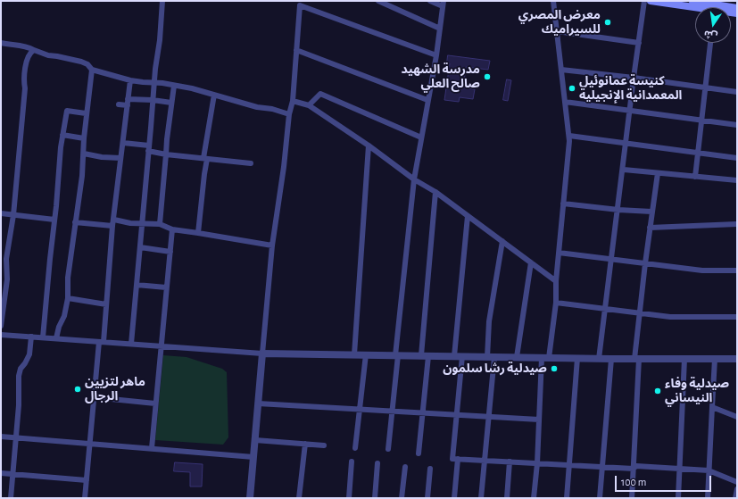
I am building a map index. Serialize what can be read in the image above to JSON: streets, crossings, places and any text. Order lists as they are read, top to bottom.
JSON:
{
  "places": [
    "معرض المصري للسيراميك",
    "مدرسة الشهيد صالح العلي",
    "كنيسة عمانوئيل المعمدانية الإنجيلية",
    "صيدلية رشا سلمون",
    "ماهر لتزيين الرجال",
    "صيدلية وفاء النيساني"
  ],
  "scale_bar": "100 m",
  "north": "bottom"
}
